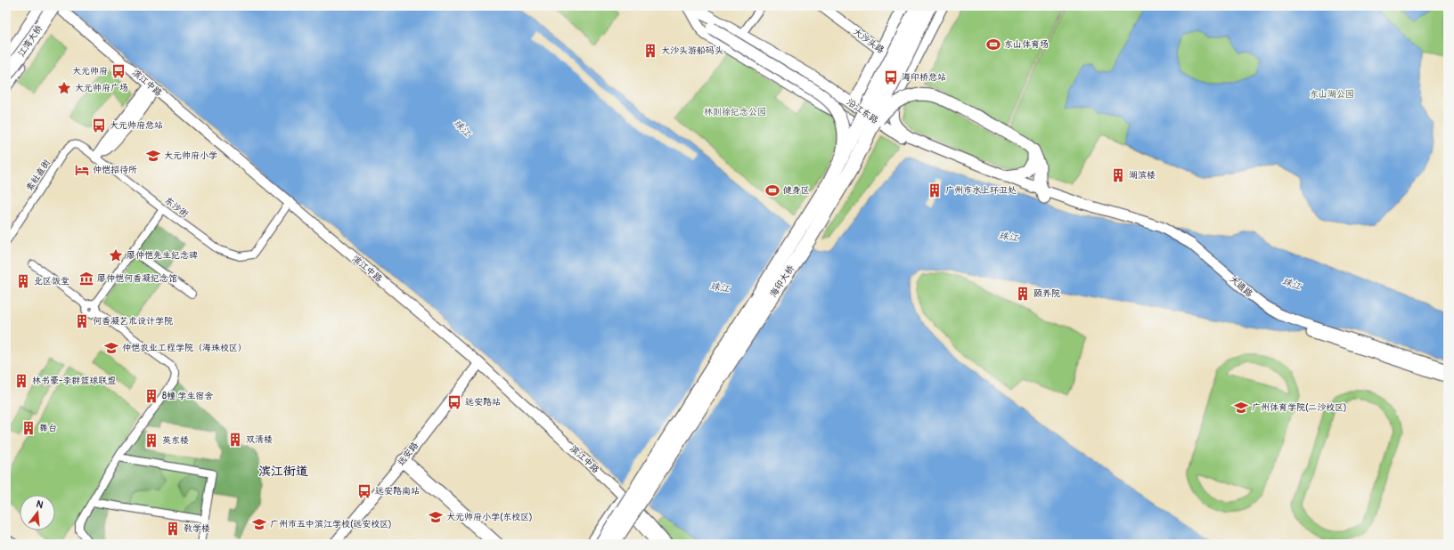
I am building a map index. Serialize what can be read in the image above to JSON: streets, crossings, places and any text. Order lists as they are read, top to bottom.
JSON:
{
  "streets": {
    "highway": ["江湾大桥", "海印大桥"],
    "main road": [
      "大沙头路",
      "滨江中路",
      "沿江东路",
      "大通路",
      "远安路"
    ],
    "street": ["素社直街", "东沙街"]
  },
  "crossings": [
    ["江湾大桥", "滨江中路"],
    ["滨江中路", "东沙街"],
    ["滨江中路", "远安路"],
    ["沿江东路", "大通路"],
    ["素社直街", "东沙街"]
  ],
  "districts": ["滨江街道"],
  "water": ["珠江"],
  "parks": ["东山湖公园", "林则徐纪念公园"],
  "places": {
    "sports": ["东山体育场", "健身区"],
    "building": [
      "大沙头游船码头",
      "湖滨楼",
      "广州市水上环卫处",
      "北区饭堂",
      "颐养院",
      "何香凝艺术设计学院",
      "林书豪-李群篮球联盟",
      "8幢 学生宿舍",
      "舞台",
      "双清楼",
      "英东楼",
      "教学楼"
    ],
    "bus stop": [
      "大元帅府",
      "海印桥总站",
      "大元帅府总站",
      "远安路站",
      "远安路南站"
    ],
    "place": ["大元帅府广场", "廖仲恺先生纪念碑"],
    "school or university": [
      "大元帅府小学",
      "仲恺农业工程学院（海珠校区）",
      "广州体育学院(二沙校区)",
      "大元帅府小学(东校区)",
      "广州市五中滨江学校(远安校区)"
    ],
    "hotel": ["仲恺招待所"],
    "museum": ["廖仲恺何香凝纪念馆"]
  },
  "north": "top"
}
